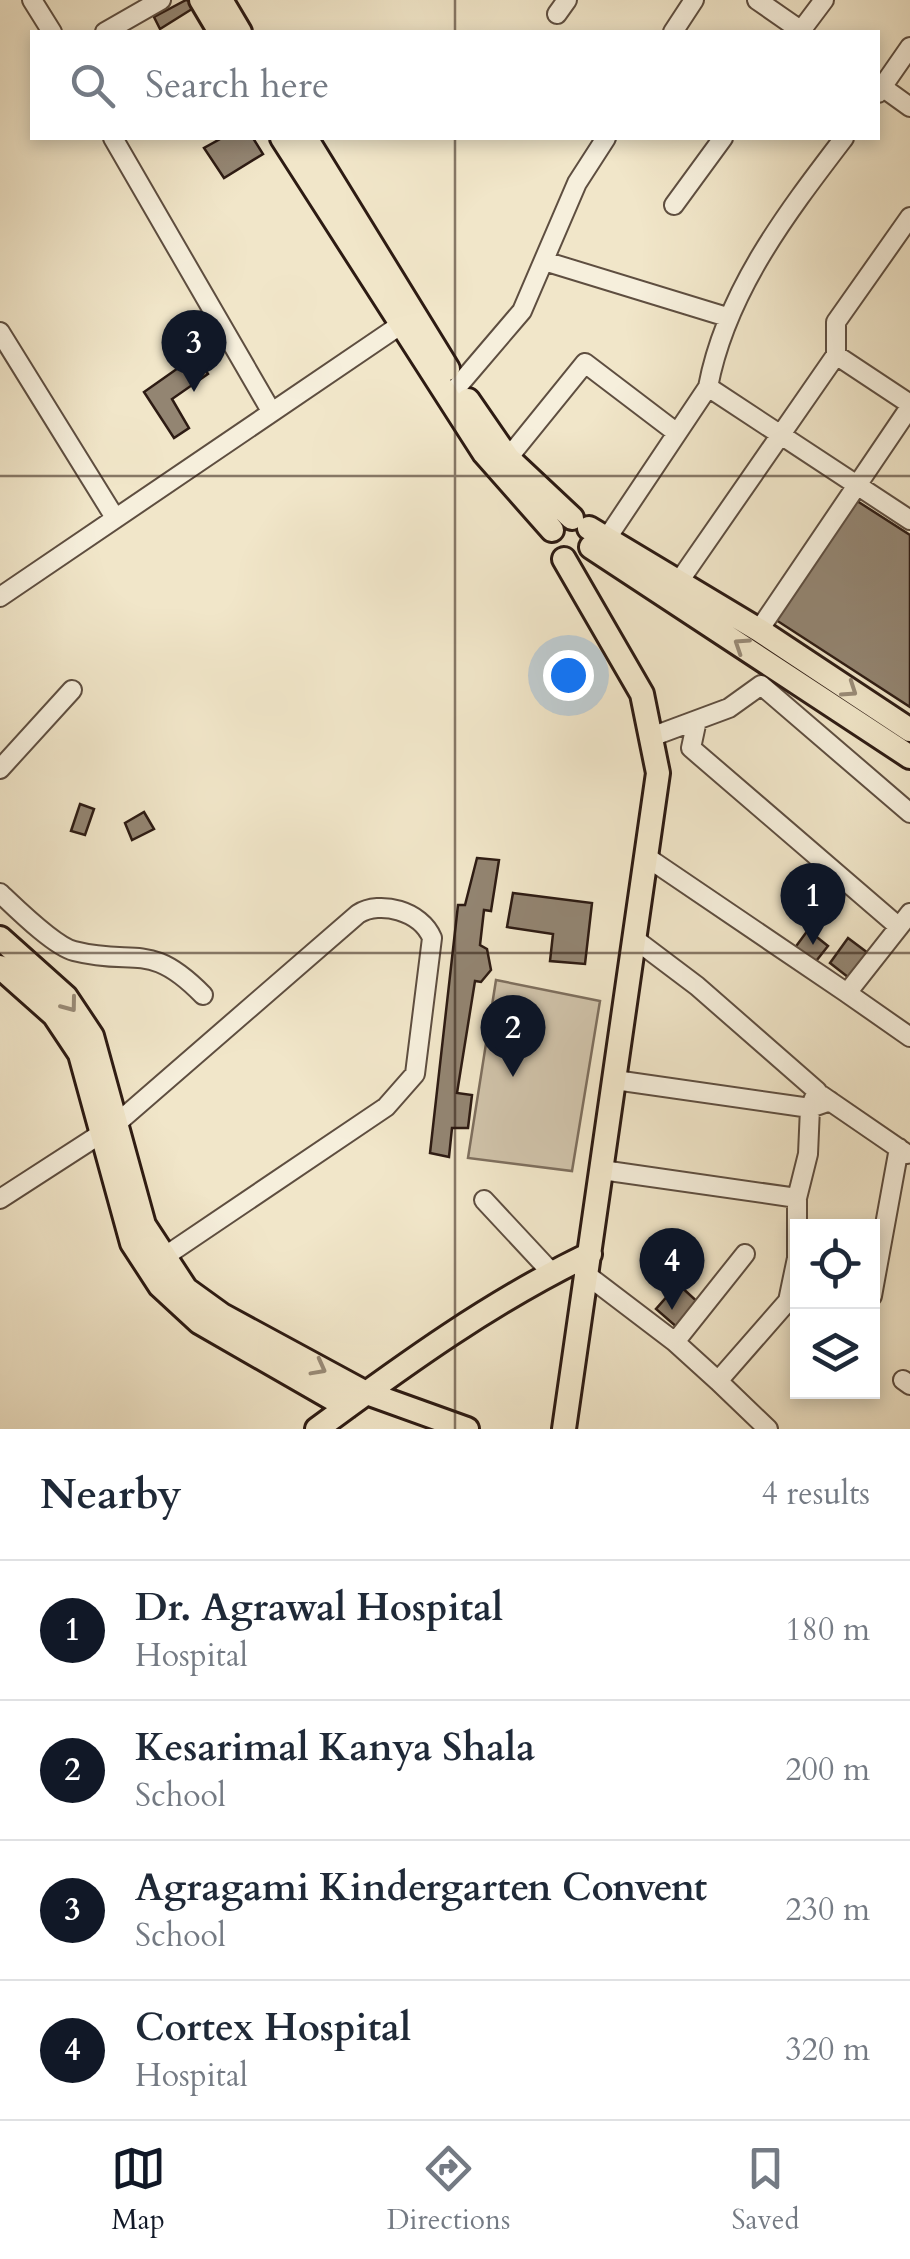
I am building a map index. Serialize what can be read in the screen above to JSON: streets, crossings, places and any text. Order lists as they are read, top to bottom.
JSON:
{
  "page": {
    "search": "Search here",
    "pins": [
      "3",
      "1",
      "2",
      "4"
    ],
    "heading": ["Nearby", "4 results"],
    "list": [
      {
        "mark": "1",
        "name": "Dr. Agrawal Hospital",
        "note": "Hospital",
        "value": "180 m"
      },
      {
        "mark": "2",
        "name": "Kesarimal Kanya Shala",
        "note": "School",
        "value": "200 m"
      },
      {
        "mark": "3",
        "name": "Agragami Kindergarten Convent",
        "note": "School",
        "value": "230 m"
      },
      {
        "mark": "4",
        "name": "Cortex Hospital",
        "note": "Hospital",
        "value": "320 m"
      }
    ],
    "nav": ["Map", "Directions", "Saved"]
  }
}
